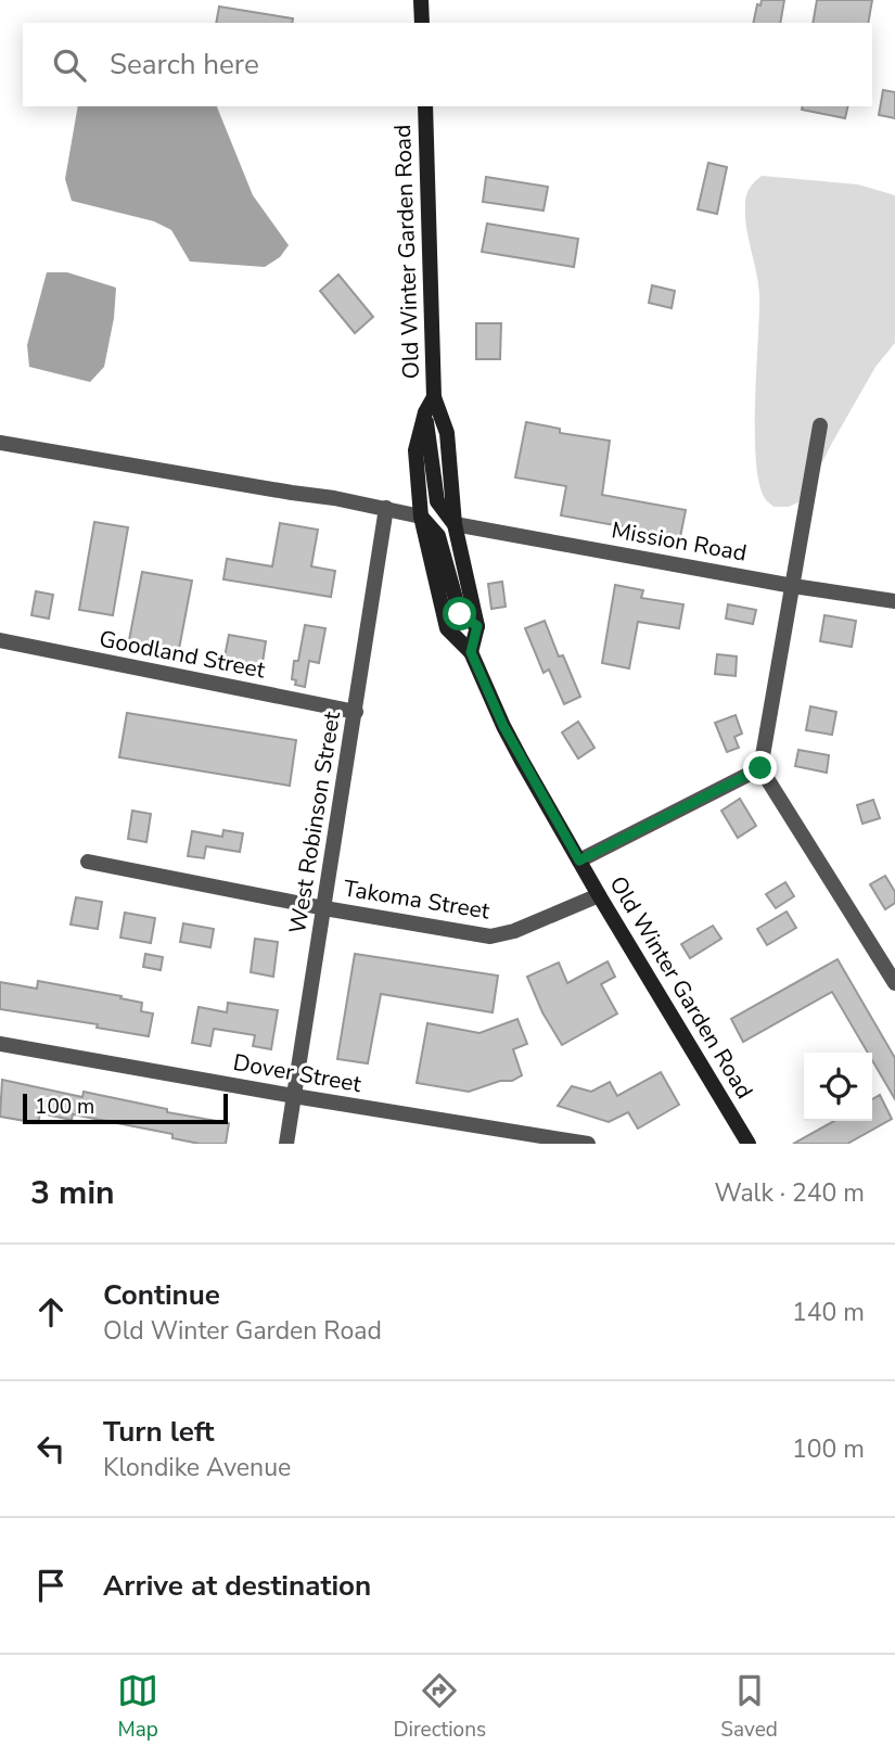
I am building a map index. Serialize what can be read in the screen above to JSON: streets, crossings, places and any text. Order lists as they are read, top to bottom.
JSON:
{
  "streets": {
    "main road": ["Old Winter Garden Road"],
    "street": [
      "Mission Road",
      "Goodland Street",
      "West Robinson Street",
      "Takoma Street",
      "Dover Street"
    ]
  },
  "crossings": [
    ["Old Winter Garden Road", "Mission Road"],
    ["Old Winter Garden Road", "Takoma Street"],
    ["Goodland Street", "West Robinson Street"],
    ["West Robinson Street", "Takoma Street"],
    ["West Robinson Street", "Dover Street"]
  ],
  "scale_bar": "100 m",
  "page": {
    "search": "Search here",
    "scale": "100 m",
    "heading": ["3 min", "Walk · 240 m"],
    "list": [
      ["Continue", "Old Winter Garden Road", "140 m"],
      ["Turn left", "Klondike Avenue", "100 m"],
      "Arrive at destination"
    ],
    "nav": ["Map", "Directions", "Saved"]
  }
}
